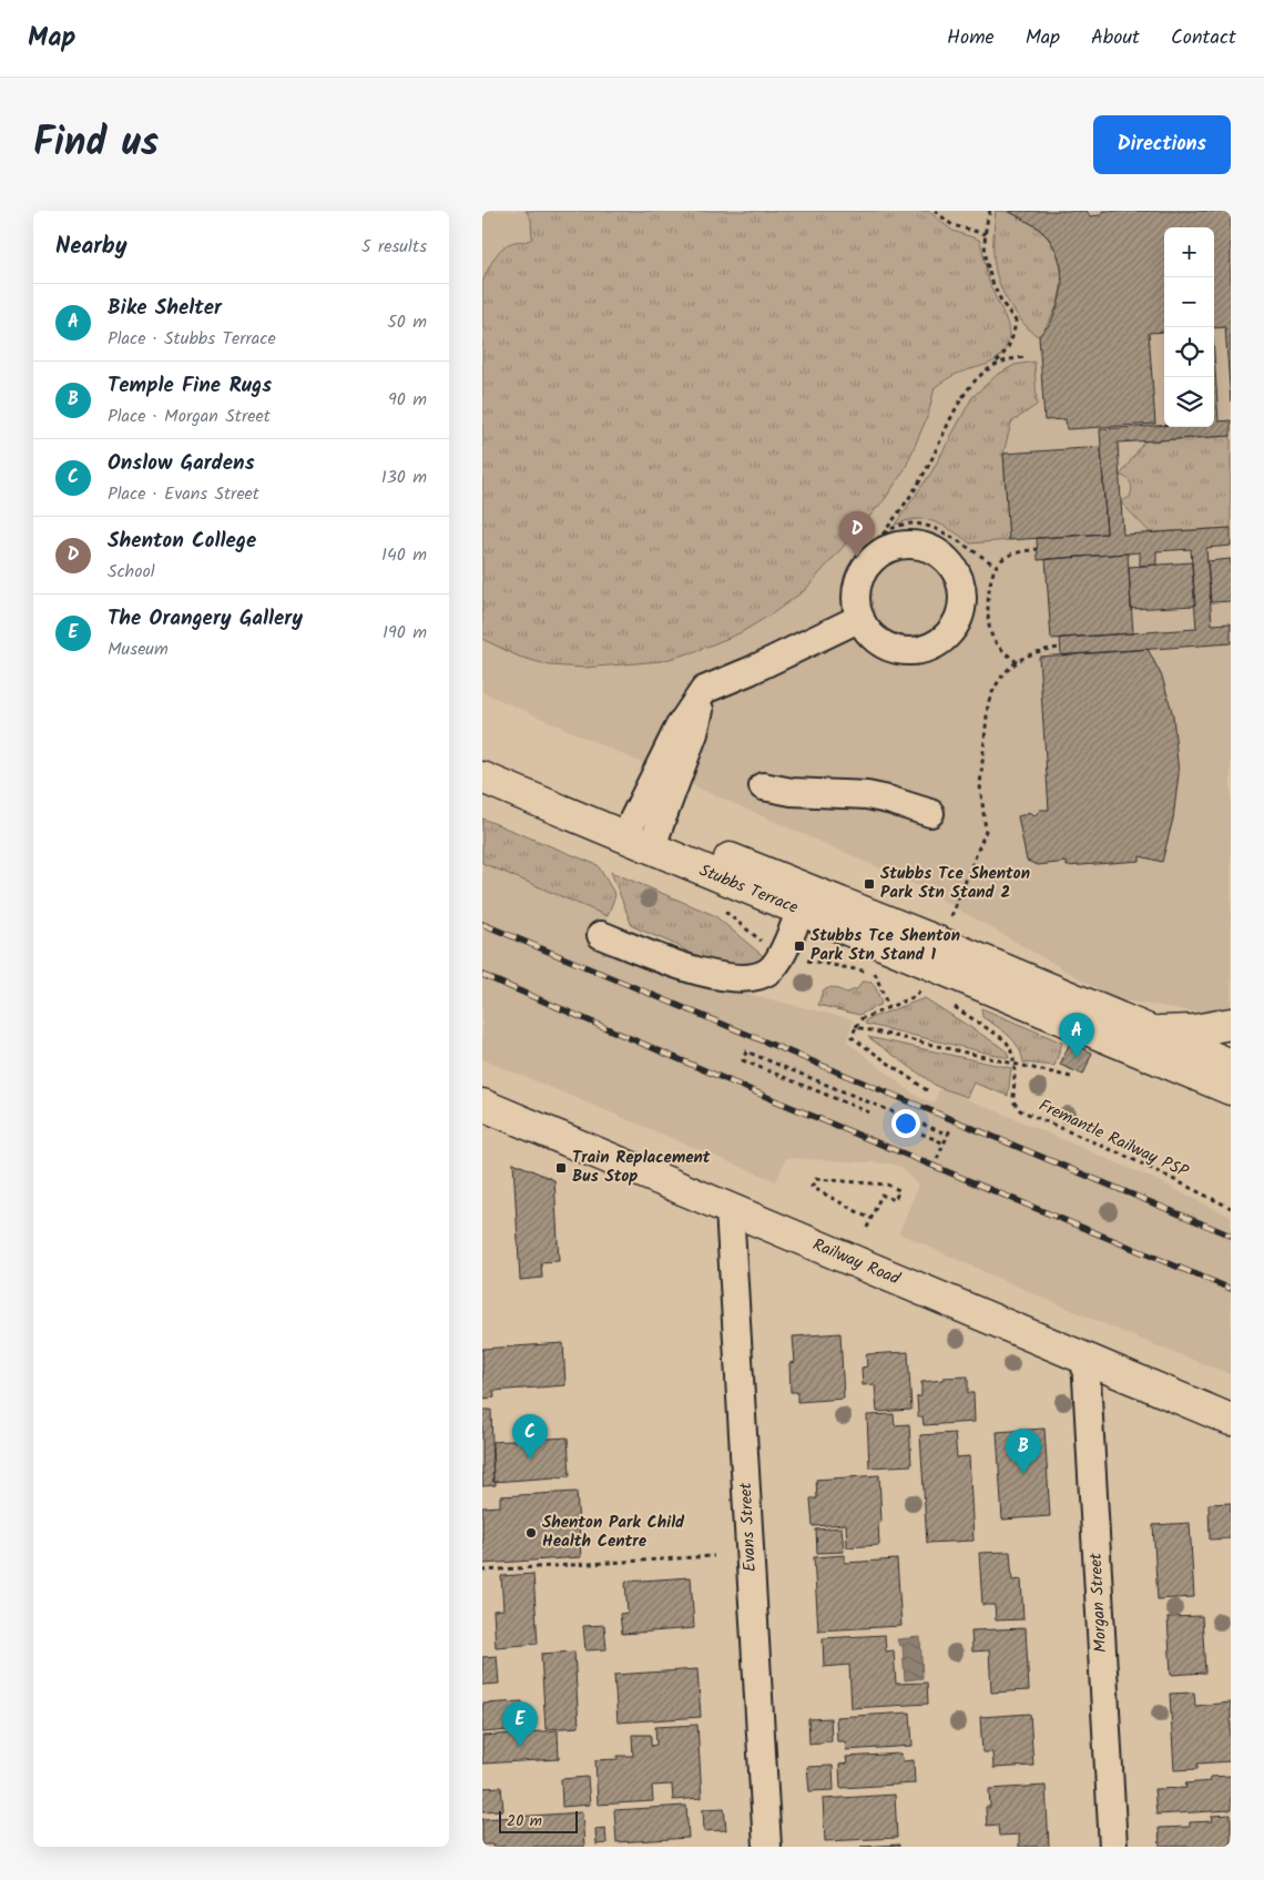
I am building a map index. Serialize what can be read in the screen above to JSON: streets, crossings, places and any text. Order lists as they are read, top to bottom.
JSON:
{
  "streets": {
    "main road": ["Stubbs Terrace", "Railway Road"],
    "street": ["Evans Street", "Morgan Street"],
    "path": ["Fremantle Railway PSP"]
  },
  "crossings": [
    ["Railway Road", "Evans Street"],
    ["Railway Road", "Morgan Street"]
  ],
  "places": {
    "transit": ["Stubbs Tce Shenton Park Stn Stand 2", "Stubbs Tce Shenton Park Stn Stand 1", "Train Replacement Bus Stop"],
    "other": ["Shenton Park Child Health Centre"]
  },
  "scale_bar": "20 m",
  "page": {
    "header": "Map",
    "nav": [
      "Home",
      "Map",
      "About",
      "Contact"
    ],
    "title": "Find us",
    "buttons": "Directions",
    "heading": ["Nearby", "5 results"],
    "map_buttons": ["+", "−"],
    "list": [
      {
        "mark": "A",
        "name": "Bike Shelter",
        "note": "Place · Stubbs Terrace",
        "value": "50 m"
      },
      {
        "mark": "B",
        "name": "Temple Fine Rugs",
        "note": "Place · Morgan Street",
        "value": "90 m"
      },
      {
        "mark": "C",
        "name": "Onslow Gardens",
        "note": "Place · Evans Street",
        "value": "130 m"
      },
      {
        "mark": "D",
        "name": "Shenton College",
        "note": "School",
        "value": "140 m"
      },
      {
        "mark": "E",
        "name": "The Orangery Gallery",
        "note": "Museum",
        "value": "190 m"
      }
    ],
    "pins": [
      "D",
      "A",
      "C",
      "B",
      "E"
    ],
    "scale": "20 m"
  }
}
